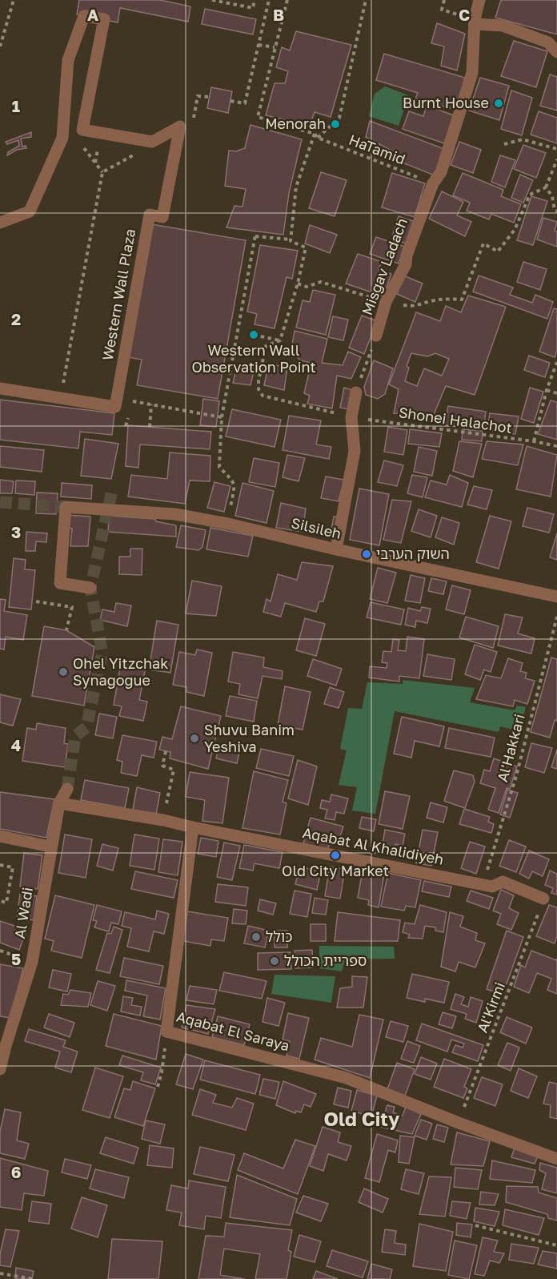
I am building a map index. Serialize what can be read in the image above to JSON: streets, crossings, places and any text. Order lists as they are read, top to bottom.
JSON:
{
  "streets": {
    "street": [
      "Misgav Ladach",
      "Western Wall Plaza",
      "Silsileh",
      "Aqabat Al Khalidiyeh",
      "Al Wadi",
      "Aqabat El Saraya"
    ],
    "path": [
      "HaTamid",
      "Shonei Halachot",
      "Al'Hakkari",
      "Al'Kirmi"
    ]
  },
  "crossings": [
    ["HaTamid", "Misgav Ladach"],
    ["Al'Hakkari", "Aqabat Al Khalidiyeh"],
    ["Aqabat Al Khalidiyeh", "Al'Kirmi"],
    ["Aqabat Al Khalidiyeh", "Aqabat El Saraya"],
    ["Al'Kirmi", "Aqabat El Saraya"]
  ],
  "districts": ["Old City"],
  "places": [
    "Burnt House",
    "Menorah",
    "Western Wall Observation Point",
    "השוק הערבי",
    "Ohel Yitzchak Synagogue",
    "Shuvu Banim Yeshiva",
    "Old City Market",
    "כולל",
    "ספריית הכולל"
  ],
  "grid": {
    "columns": ["A", "B", "C"],
    "rows": [
      "1",
      "2",
      "3",
      "4",
      "5",
      "6"
    ]
  }
}
